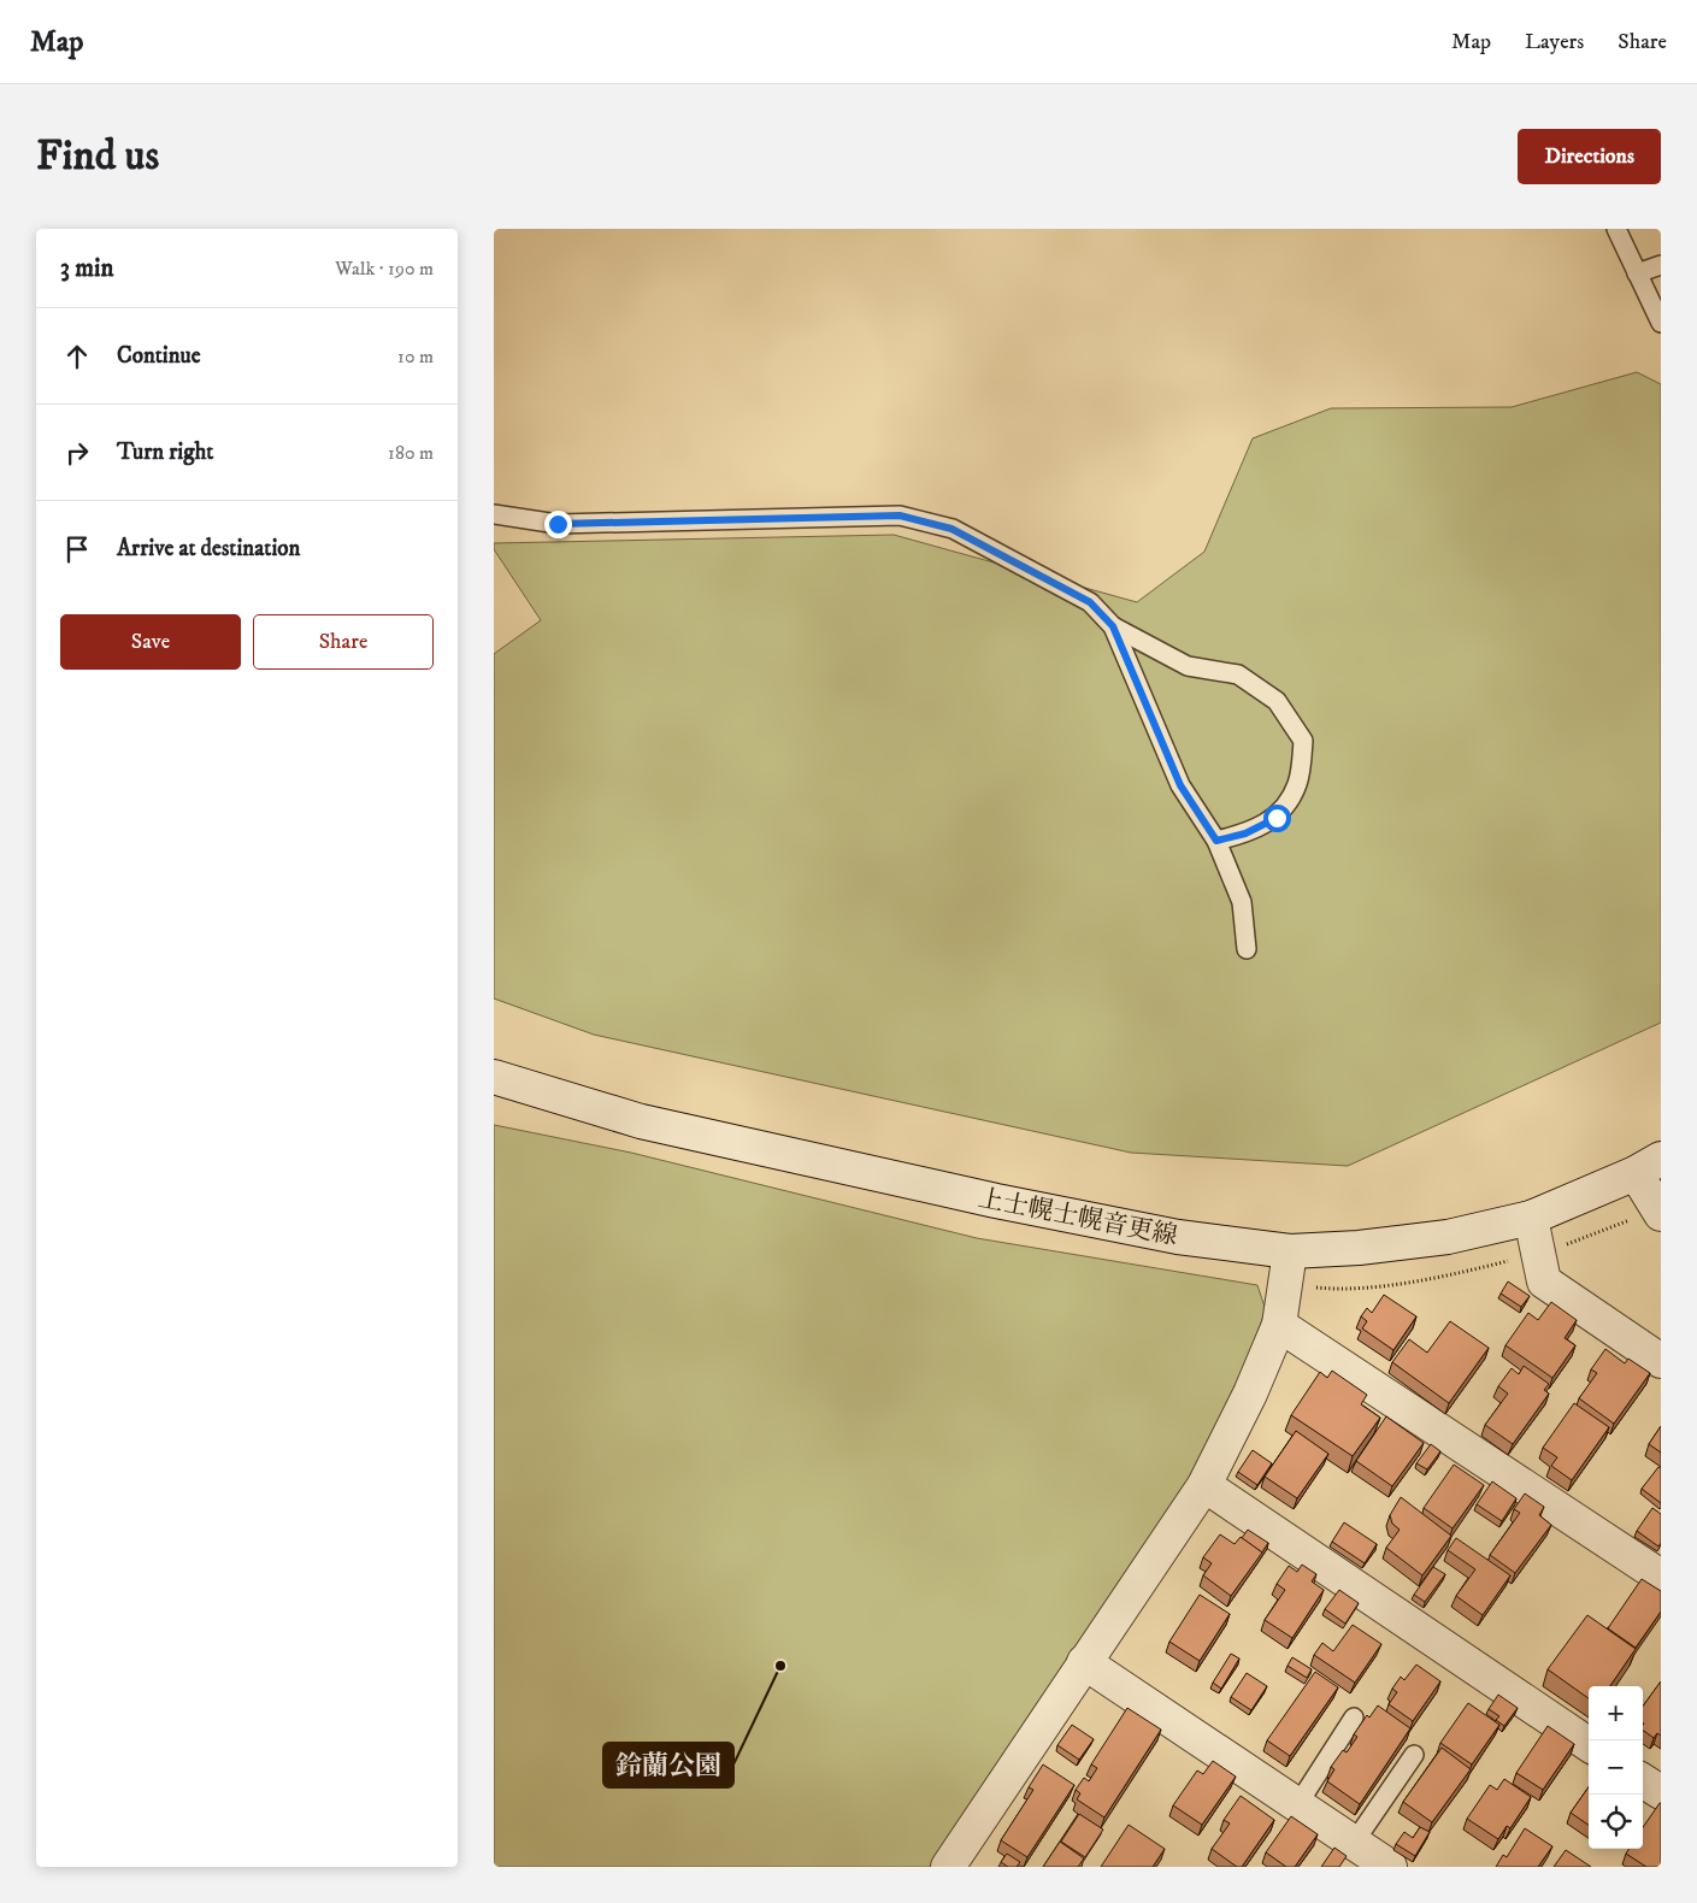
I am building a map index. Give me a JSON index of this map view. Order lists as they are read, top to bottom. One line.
{"streets":{"street":["上士幌士幌音更線"]},"places":["鈴蘭公園"],"page":{"header":"Map","nav":["Map","Layers","Share"],"buttons":["Directions",["Save","Share"]],"title":"Find us","heading":["3 min","Walk · 190 m"],"list":[["Continue","10 m"],["Turn right","180 m"],"Arrive at destination"],"map_buttons":["+","−"]}}
